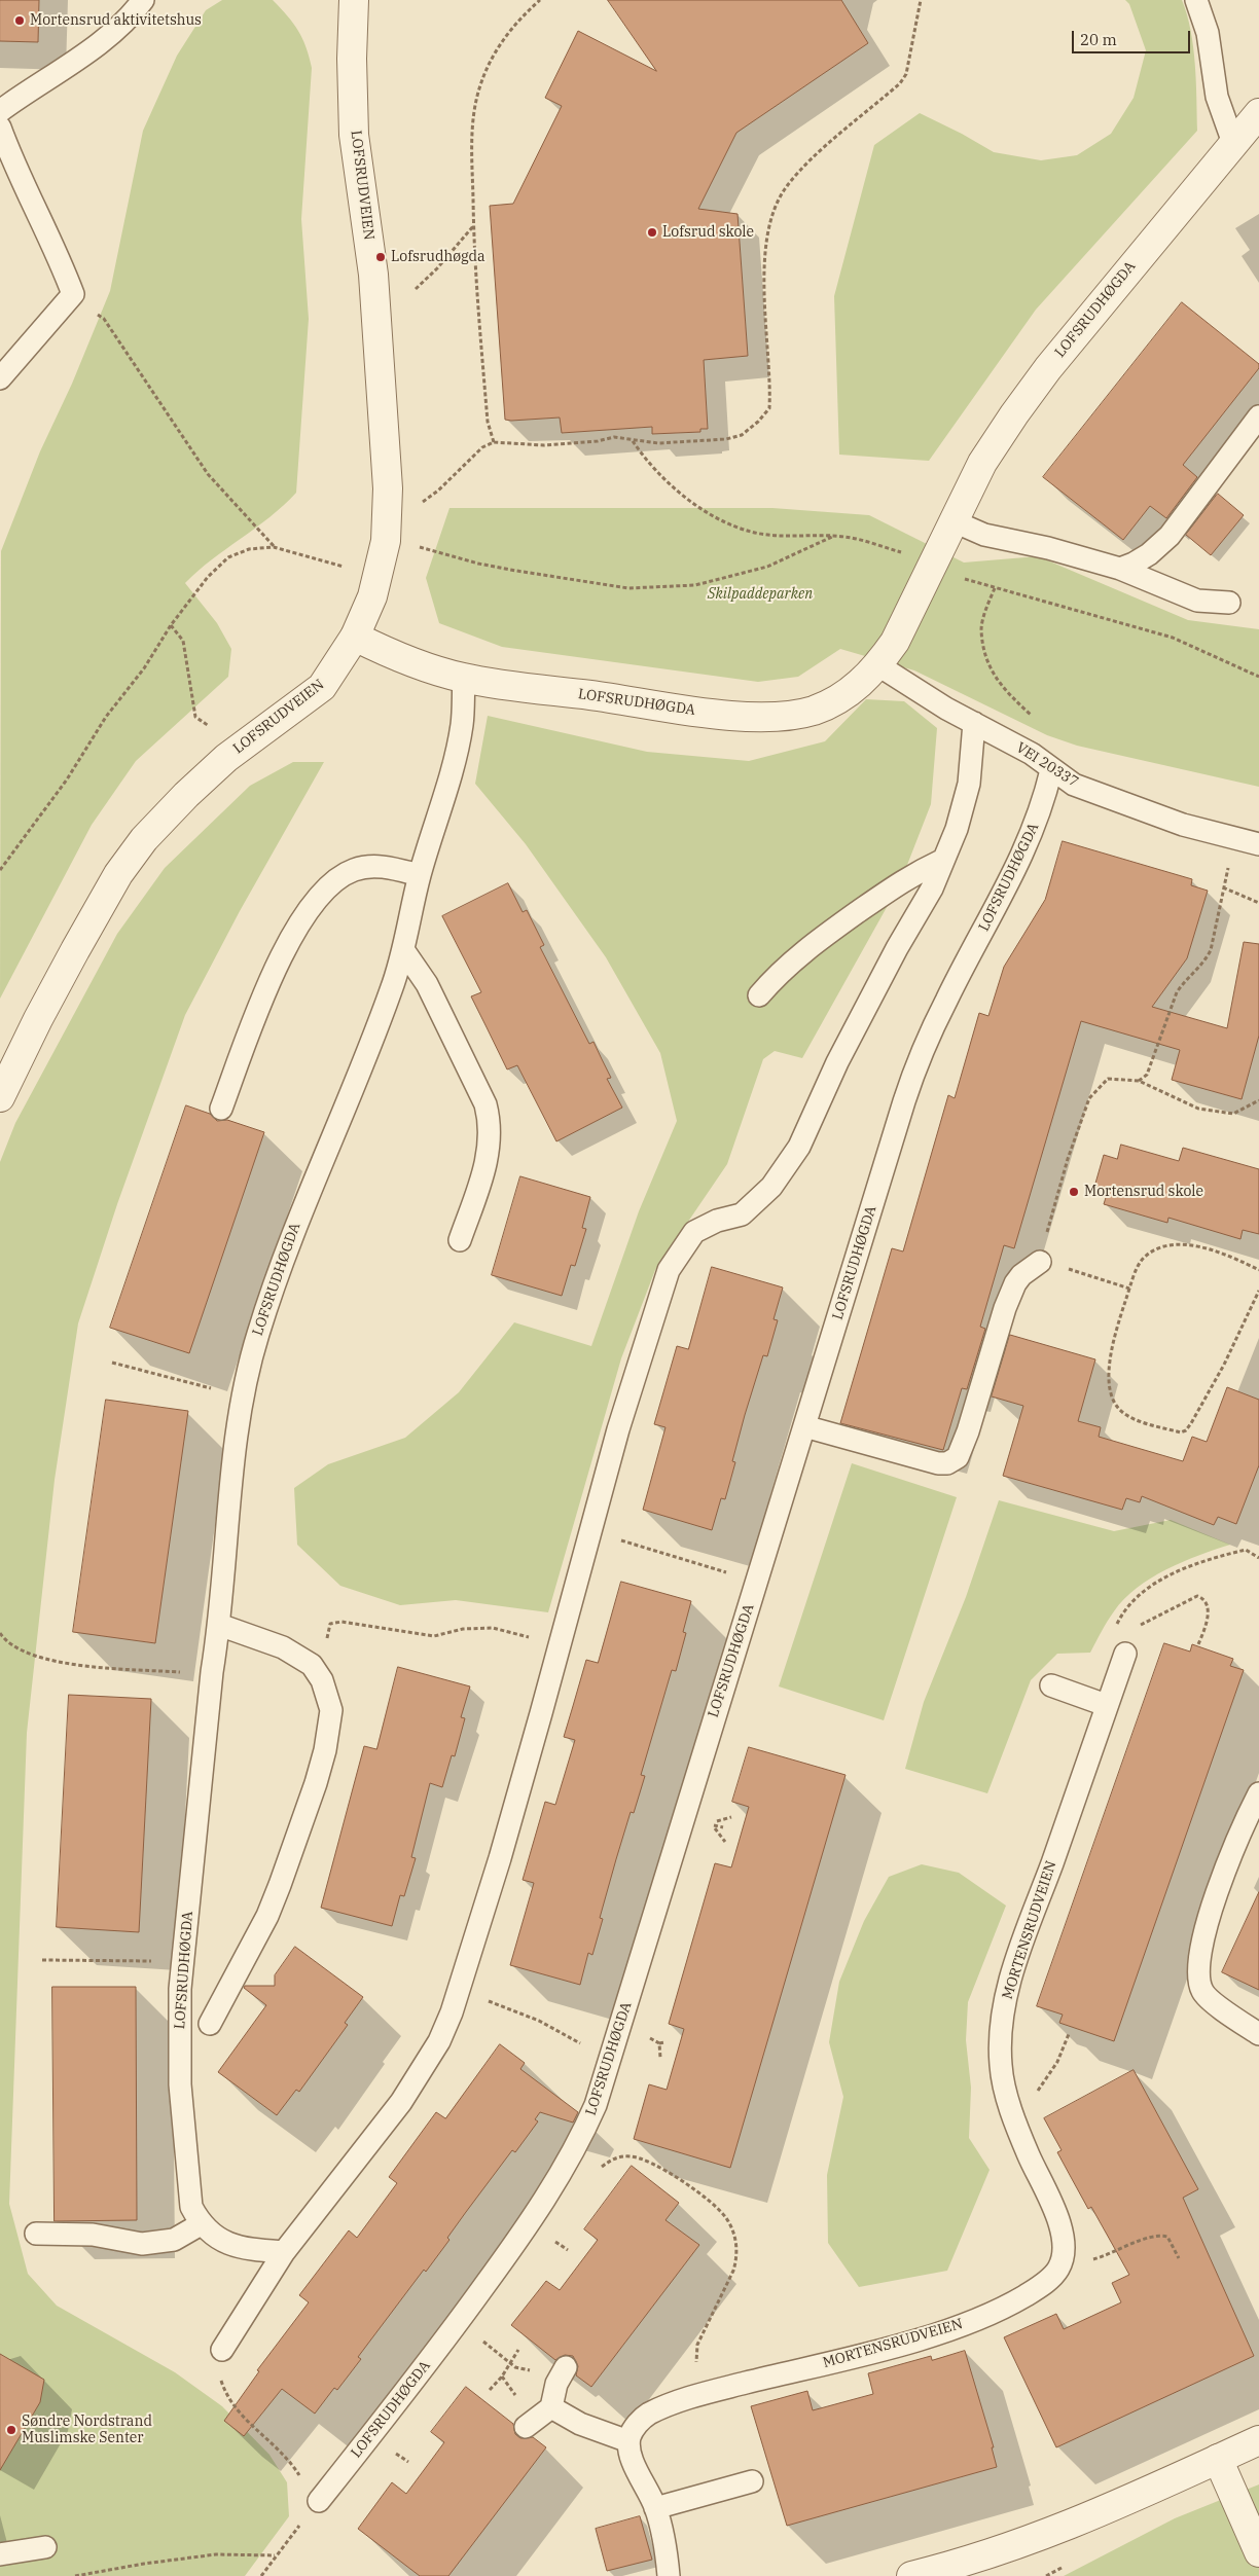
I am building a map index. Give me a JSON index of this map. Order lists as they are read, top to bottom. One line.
{"streets":{"street":["LOFSRUDVEIEN","LOFSRUDHØGDA"],"lane":["VEI 20337","MORTENSRUDVEIEN"]},"crossings":[["LOFSRUDVEIEN","LOFSRUDHØGDA"],["LOFSRUDHØGDA","VEI 20337"]],"parks":["Skilpaddeparken"],"places":["Mortensrud aktivitetshus","Lofsrud skole","Lofsrudhøgda","Mortensrud skole","Søndre Nordstrand Muslimske Senter"],"scale_bar":"20 m"}
